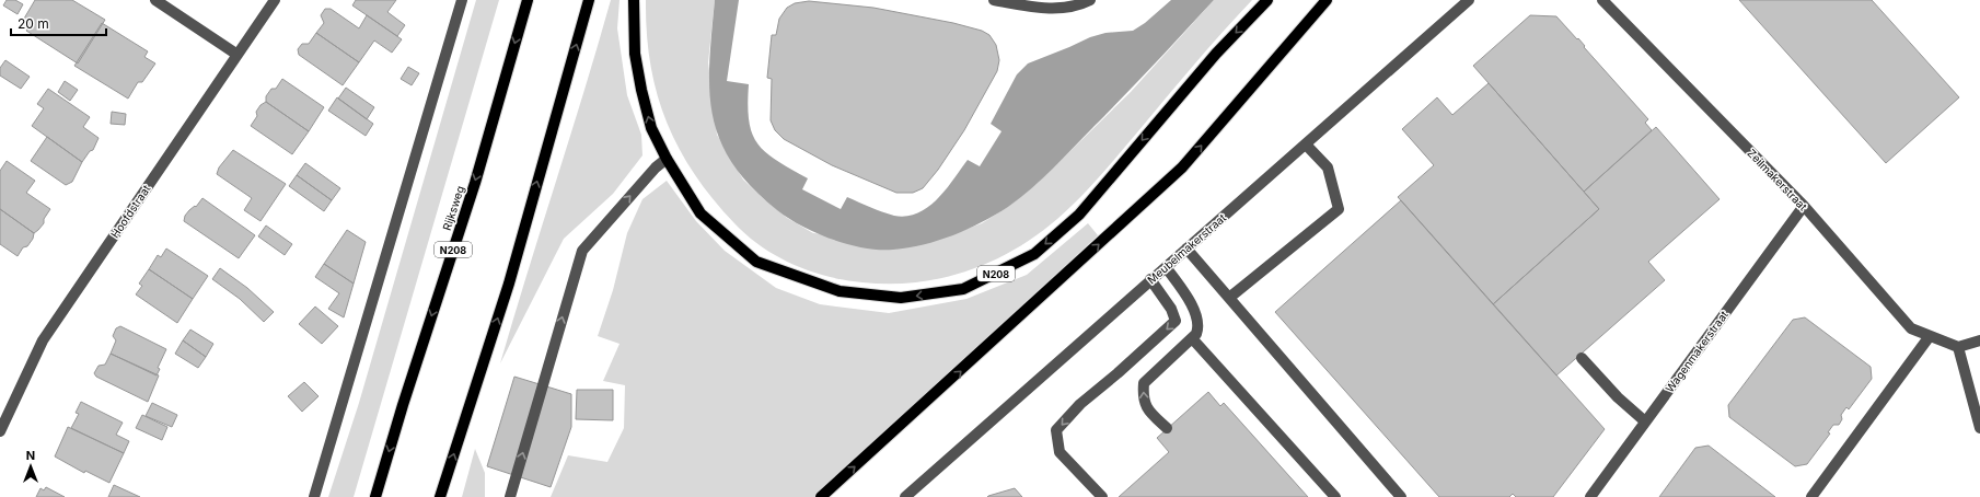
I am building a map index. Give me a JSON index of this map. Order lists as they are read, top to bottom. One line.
{"streets":{"main road":["Rijksweg","N208"],"street":["Zeilmakerstraat","Hoofdstraat","Meubelmakerstraat","Wagenmakerstraat"]},"crossings":[["Zeilmakerstraat","Wagenmakerstraat"]],"scale_bar":"20 m","north":"top"}
